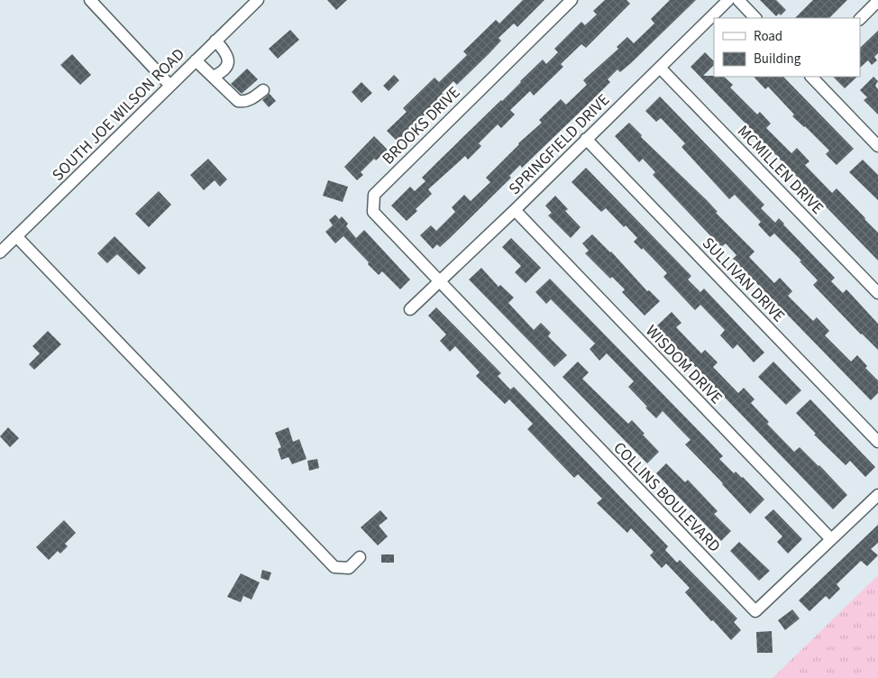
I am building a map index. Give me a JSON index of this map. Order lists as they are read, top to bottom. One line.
{"streets":{"street":["SOUTH JOE WILSON ROAD","BROOKS DRIVE","SPRINGFIELD DRIVE","MCMILLEN DRIVE","SULLIVAN DRIVE","WISDOM DRIVE","COLLINS BOULEVARD"]},"crossings":[["BROOKS DRIVE","SPRINGFIELD DRIVE"],["BROOKS DRIVE","COLLINS BOULEVARD"],["SPRINGFIELD DRIVE","MCMILLEN DRIVE"],["SPRINGFIELD DRIVE","SULLIVAN DRIVE"],["SPRINGFIELD DRIVE","WISDOM DRIVE"],["SPRINGFIELD DRIVE","COLLINS BOULEVARD"],["WISDOM DRIVE","COLLINS BOULEVARD"]],"legend":["Road","Building"]}
